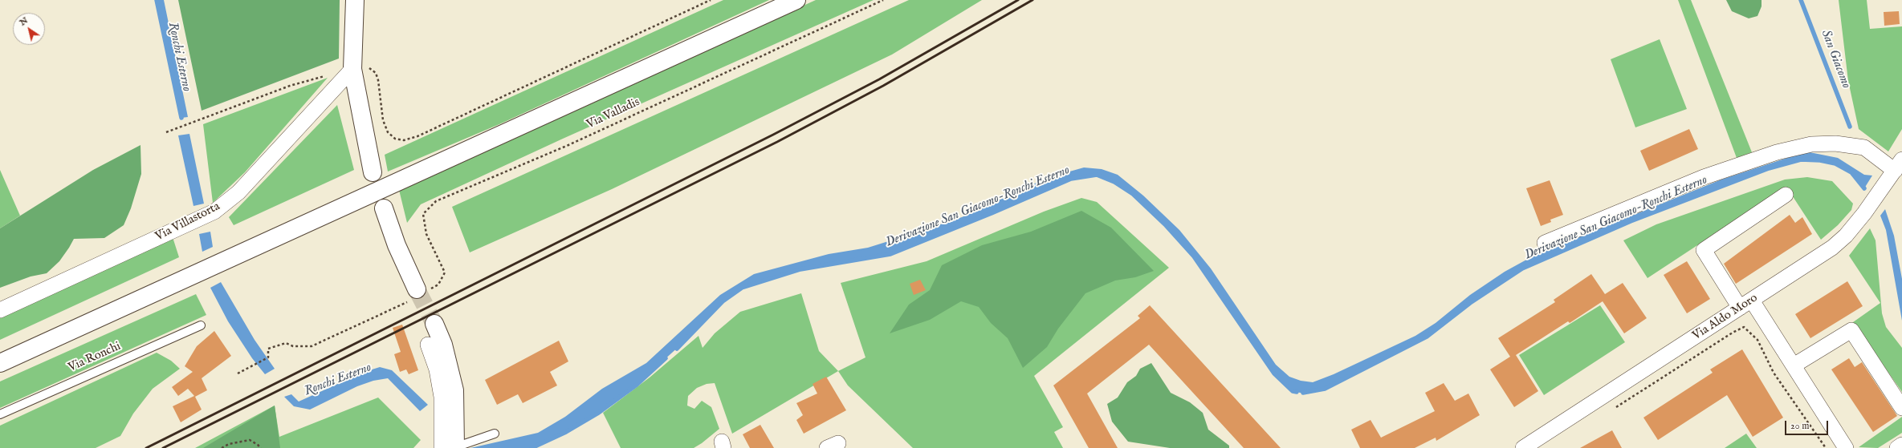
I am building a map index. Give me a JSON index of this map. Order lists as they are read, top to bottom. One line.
{"streets":{"street":["Via Villastorta","Via Aldo Moro"],"lane":["Via Ronchi"],"path":["Via Valladis"]},"water":["Ronchi Esterno","San Giacomo","Derivazione San Giacomo-Ronchi Esterno"],"scale_bar":"20 m","north":"top left"}
